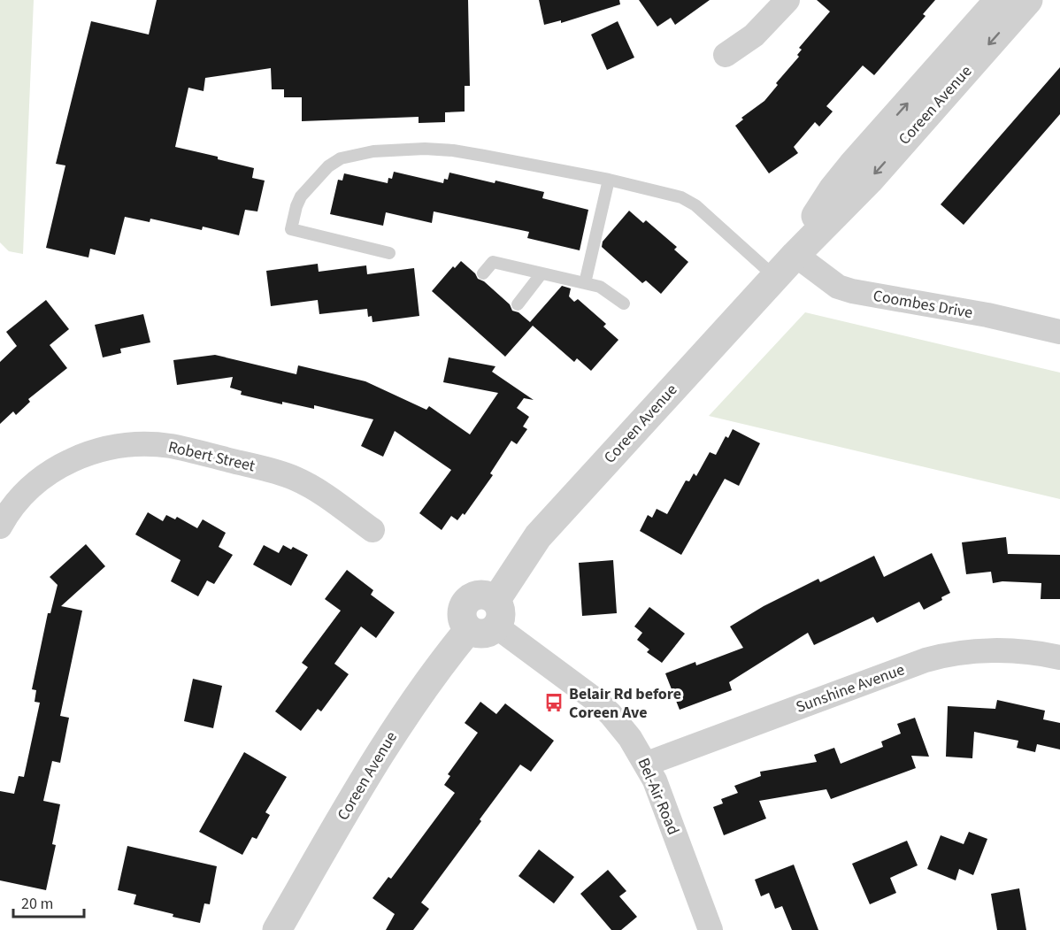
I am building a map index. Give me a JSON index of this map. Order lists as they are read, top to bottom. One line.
{"streets":{"street":["Coreen Avenue","Coombes Drive","Robert Street","Sunshine Avenue","Bel-Air Road"]},"crossings":[["Coreen Avenue","Coombes Drive"],["Coreen Avenue","Bel-Air Road"],["Sunshine Avenue","Bel-Air Road"]],"places":{"bus stop":["Belair Rd before Coreen Ave"]},"scale_bar":"20 m"}
